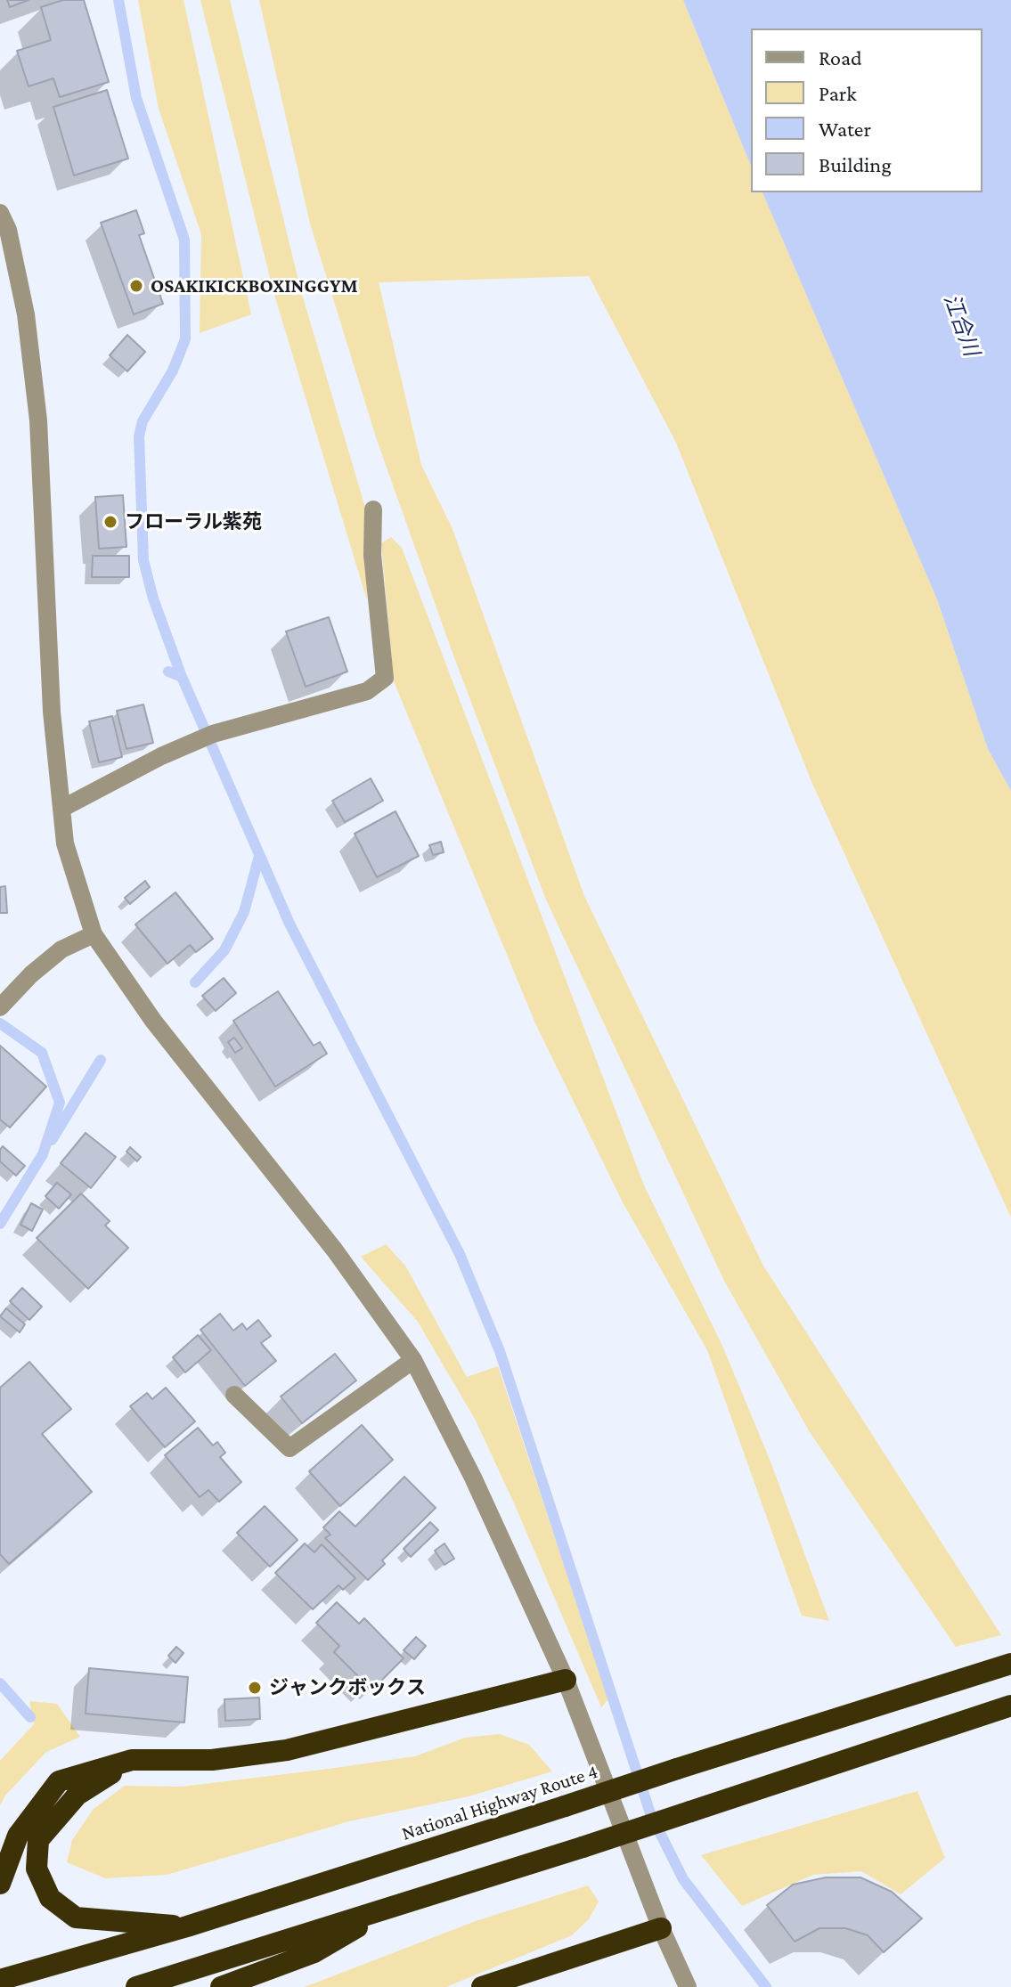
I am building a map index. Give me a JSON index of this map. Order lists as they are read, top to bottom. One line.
{"streets":{"highway":["National Highway Route 4"]},"water":["江合川"],"places":["OSAKIKICKBOXINGGYM","フローラル紫苑","ジャンクボックス"],"legend":["Road","Park","Water","Building"]}
